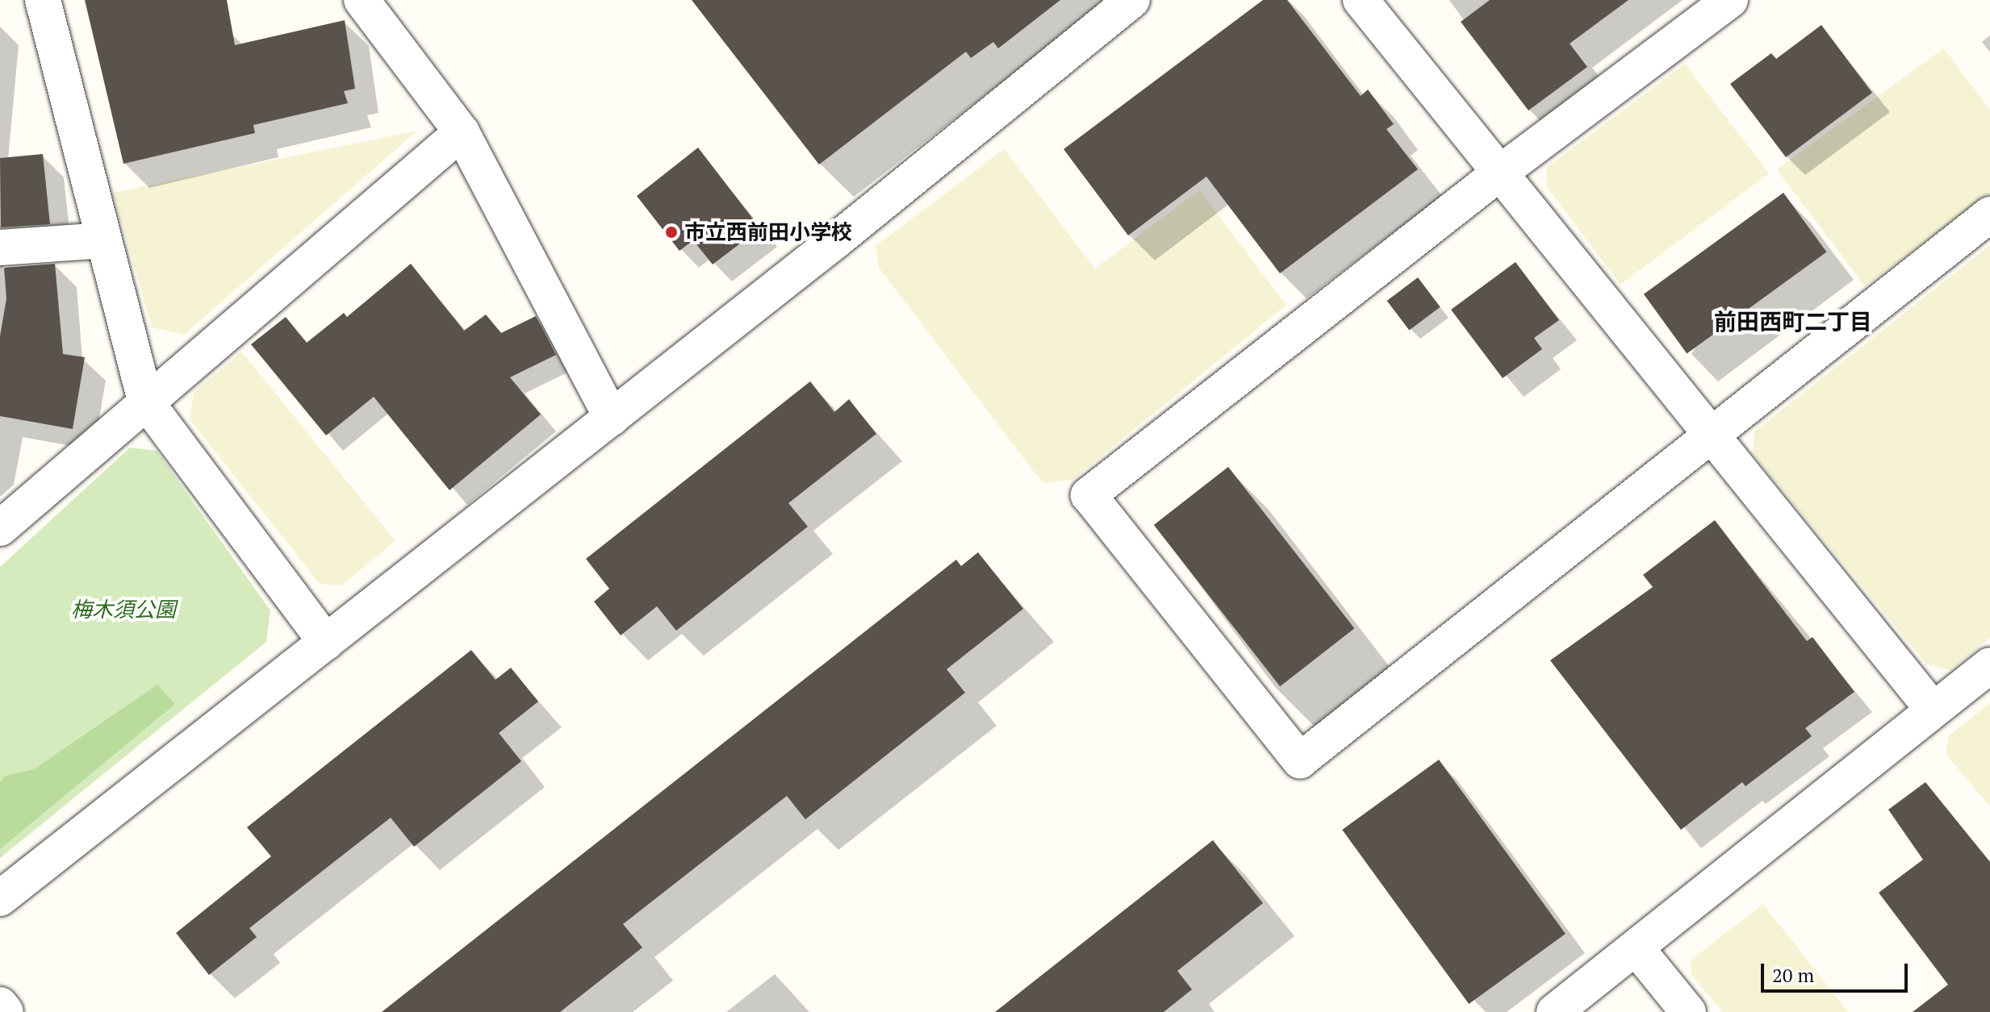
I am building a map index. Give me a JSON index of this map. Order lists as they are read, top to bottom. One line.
{"districts":["前田西町二丁目"],"parks":["梅木須公園"],"places":["市立西前田小学校"],"scale_bar":"20 m"}
